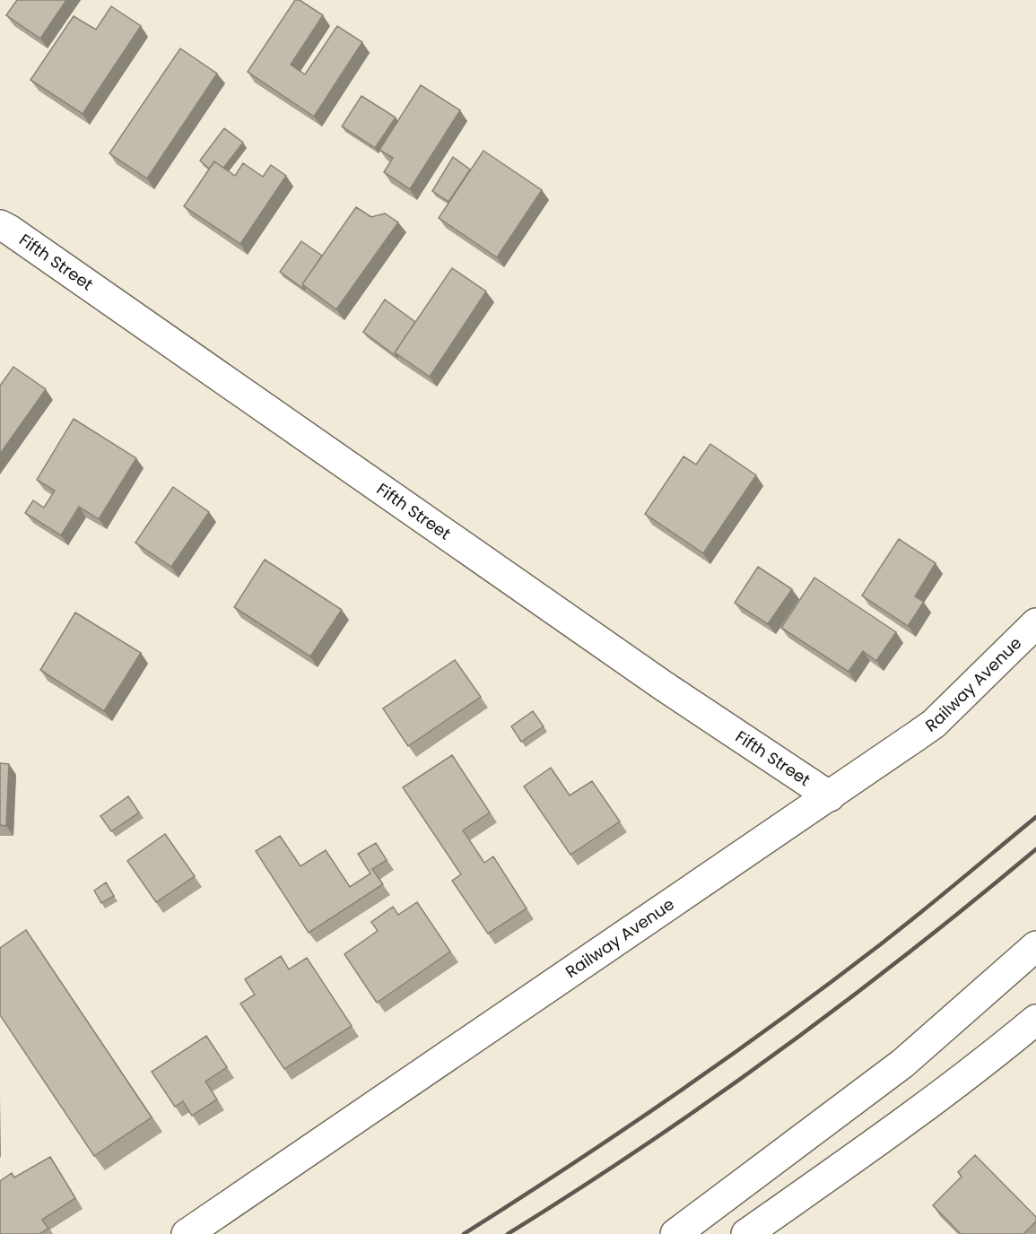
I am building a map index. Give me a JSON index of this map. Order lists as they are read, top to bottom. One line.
{"streets":{"street":["Fifth Street","Railway Avenue"]},"crossings":[["Fifth Street","Railway Avenue"]]}
